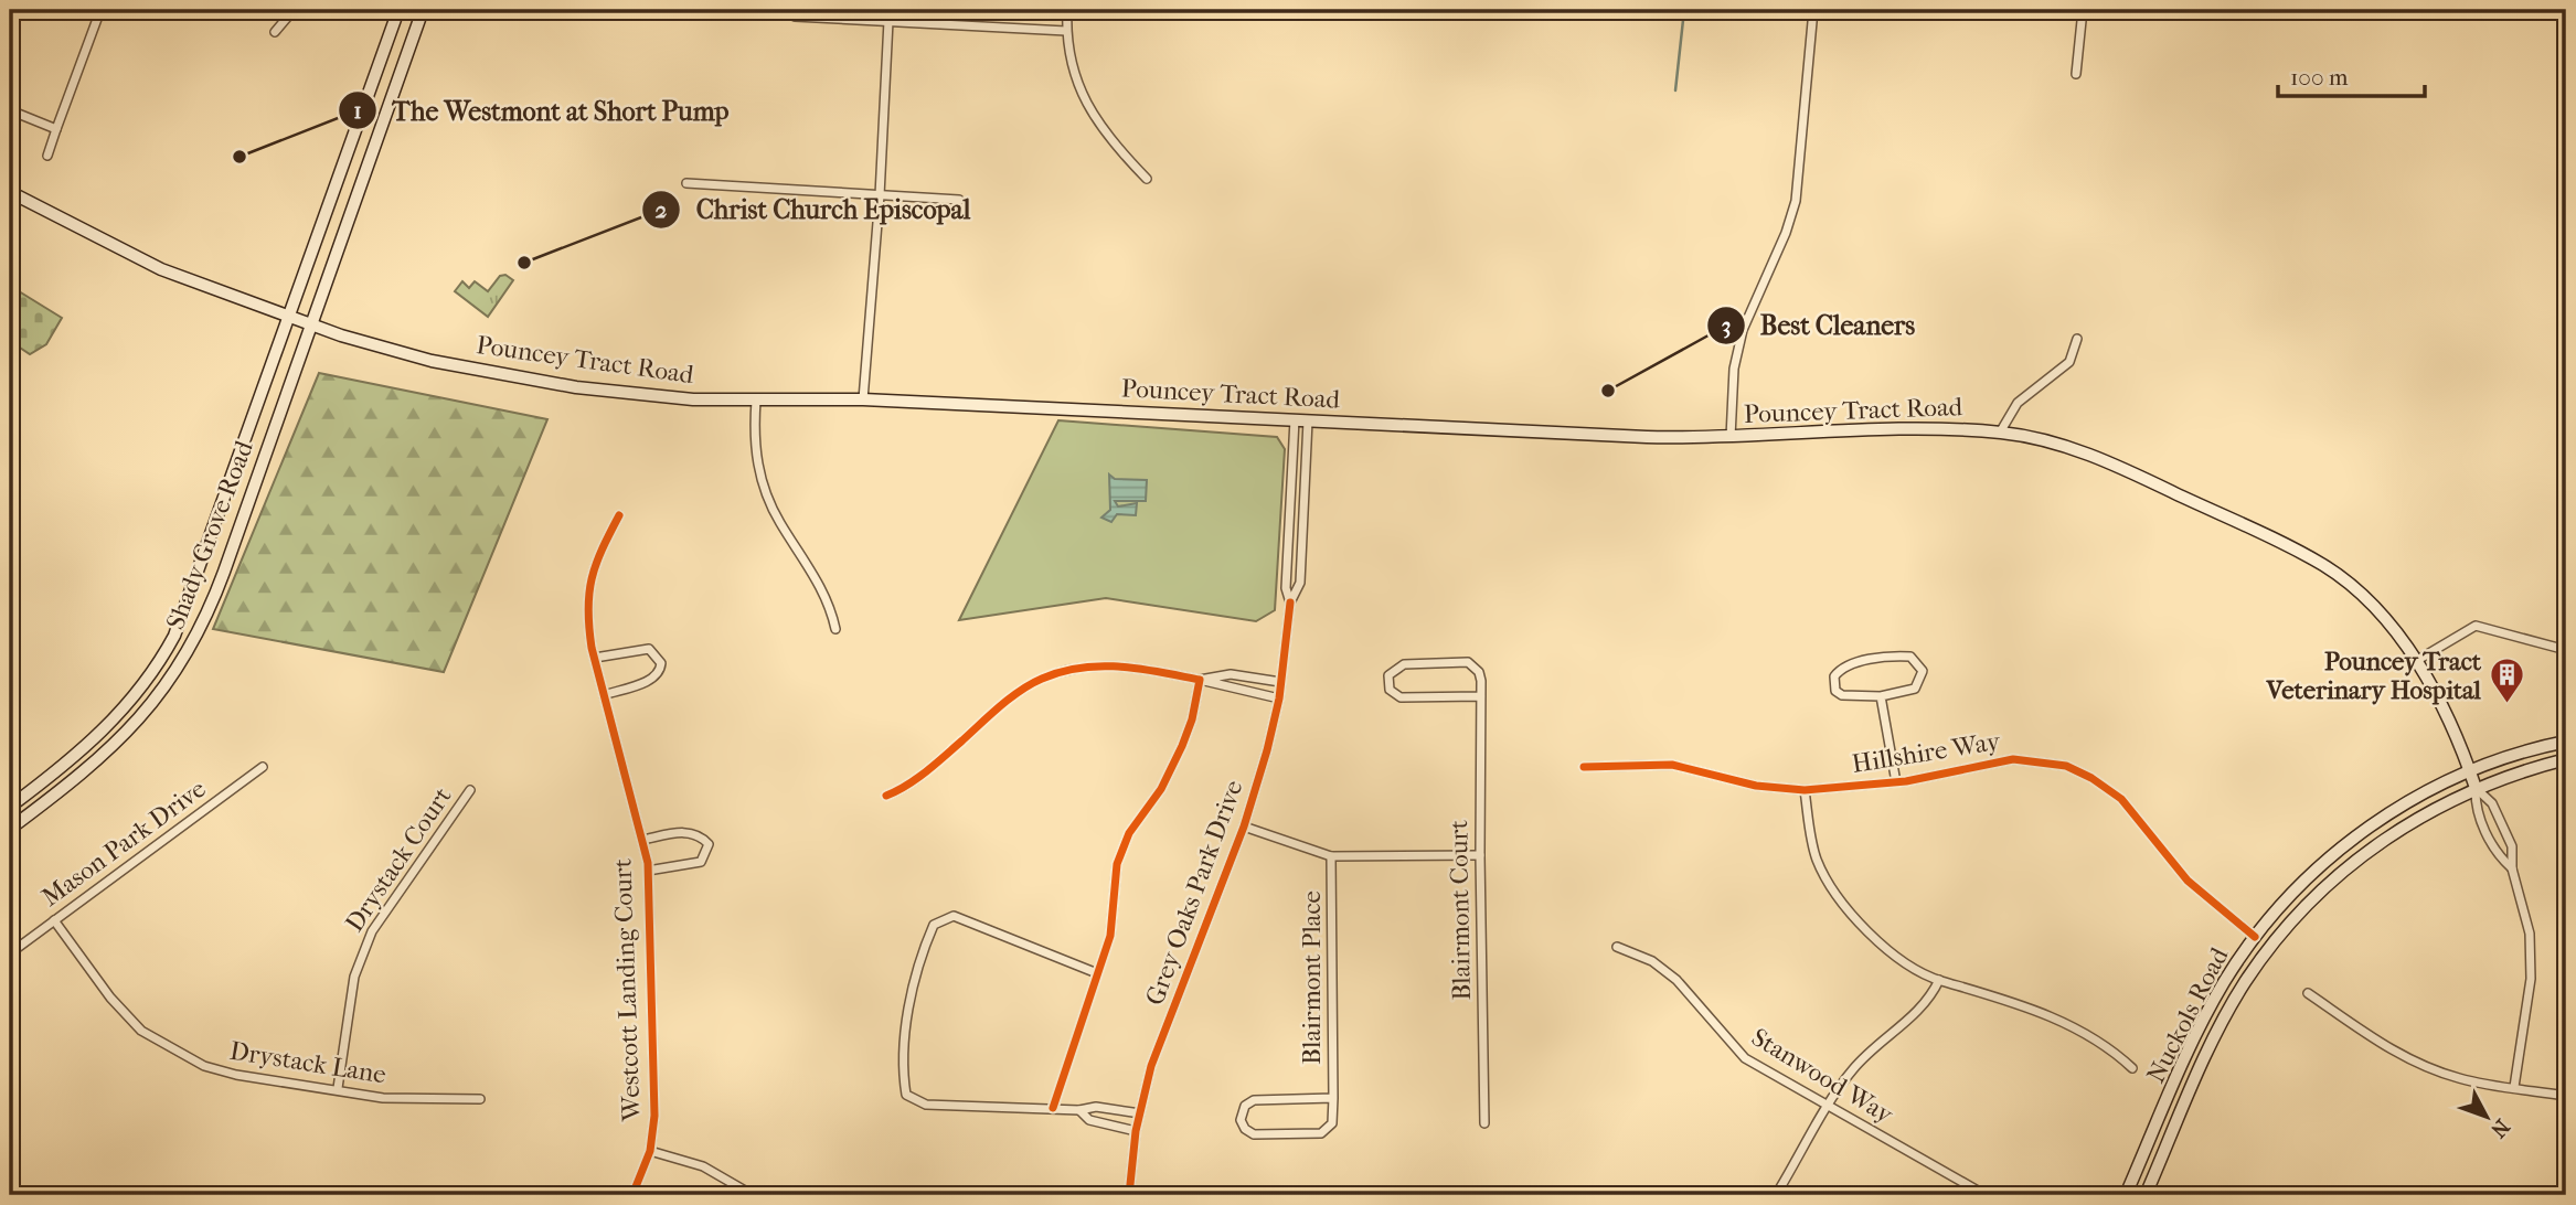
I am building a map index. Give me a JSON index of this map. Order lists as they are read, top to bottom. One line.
{"streets":{"main road":["Pouncey Tract Road","Shady Grove Road","Nuckols Road"],"street":["Hillshire Way","Mason Park Drive","Drystack Court","Grey Oaks Park Drive","Blairmont Court","Blairmont Place","Westcott Landing Court","Drystack Lane","Stanwood Way"]},"crossings":[["Pouncey Tract Road","Shady Grove Road"],["Pouncey Tract Road","Grey Oaks Park Drive"],["Pouncey Tract Road","Nuckols Road"],["Hillshire Way","Nuckols Road"],["Mason Park Drive","Drystack Lane"],["Drystack Court","Drystack Lane"]],"places":{"other":["The Westmont at Short Pump","Christ Church Episcopal","Best Cleaners"],"building":["Pouncey Tract Veterinary Hospital"]},"scale_bar":"100 m","north":"bottom right"}
